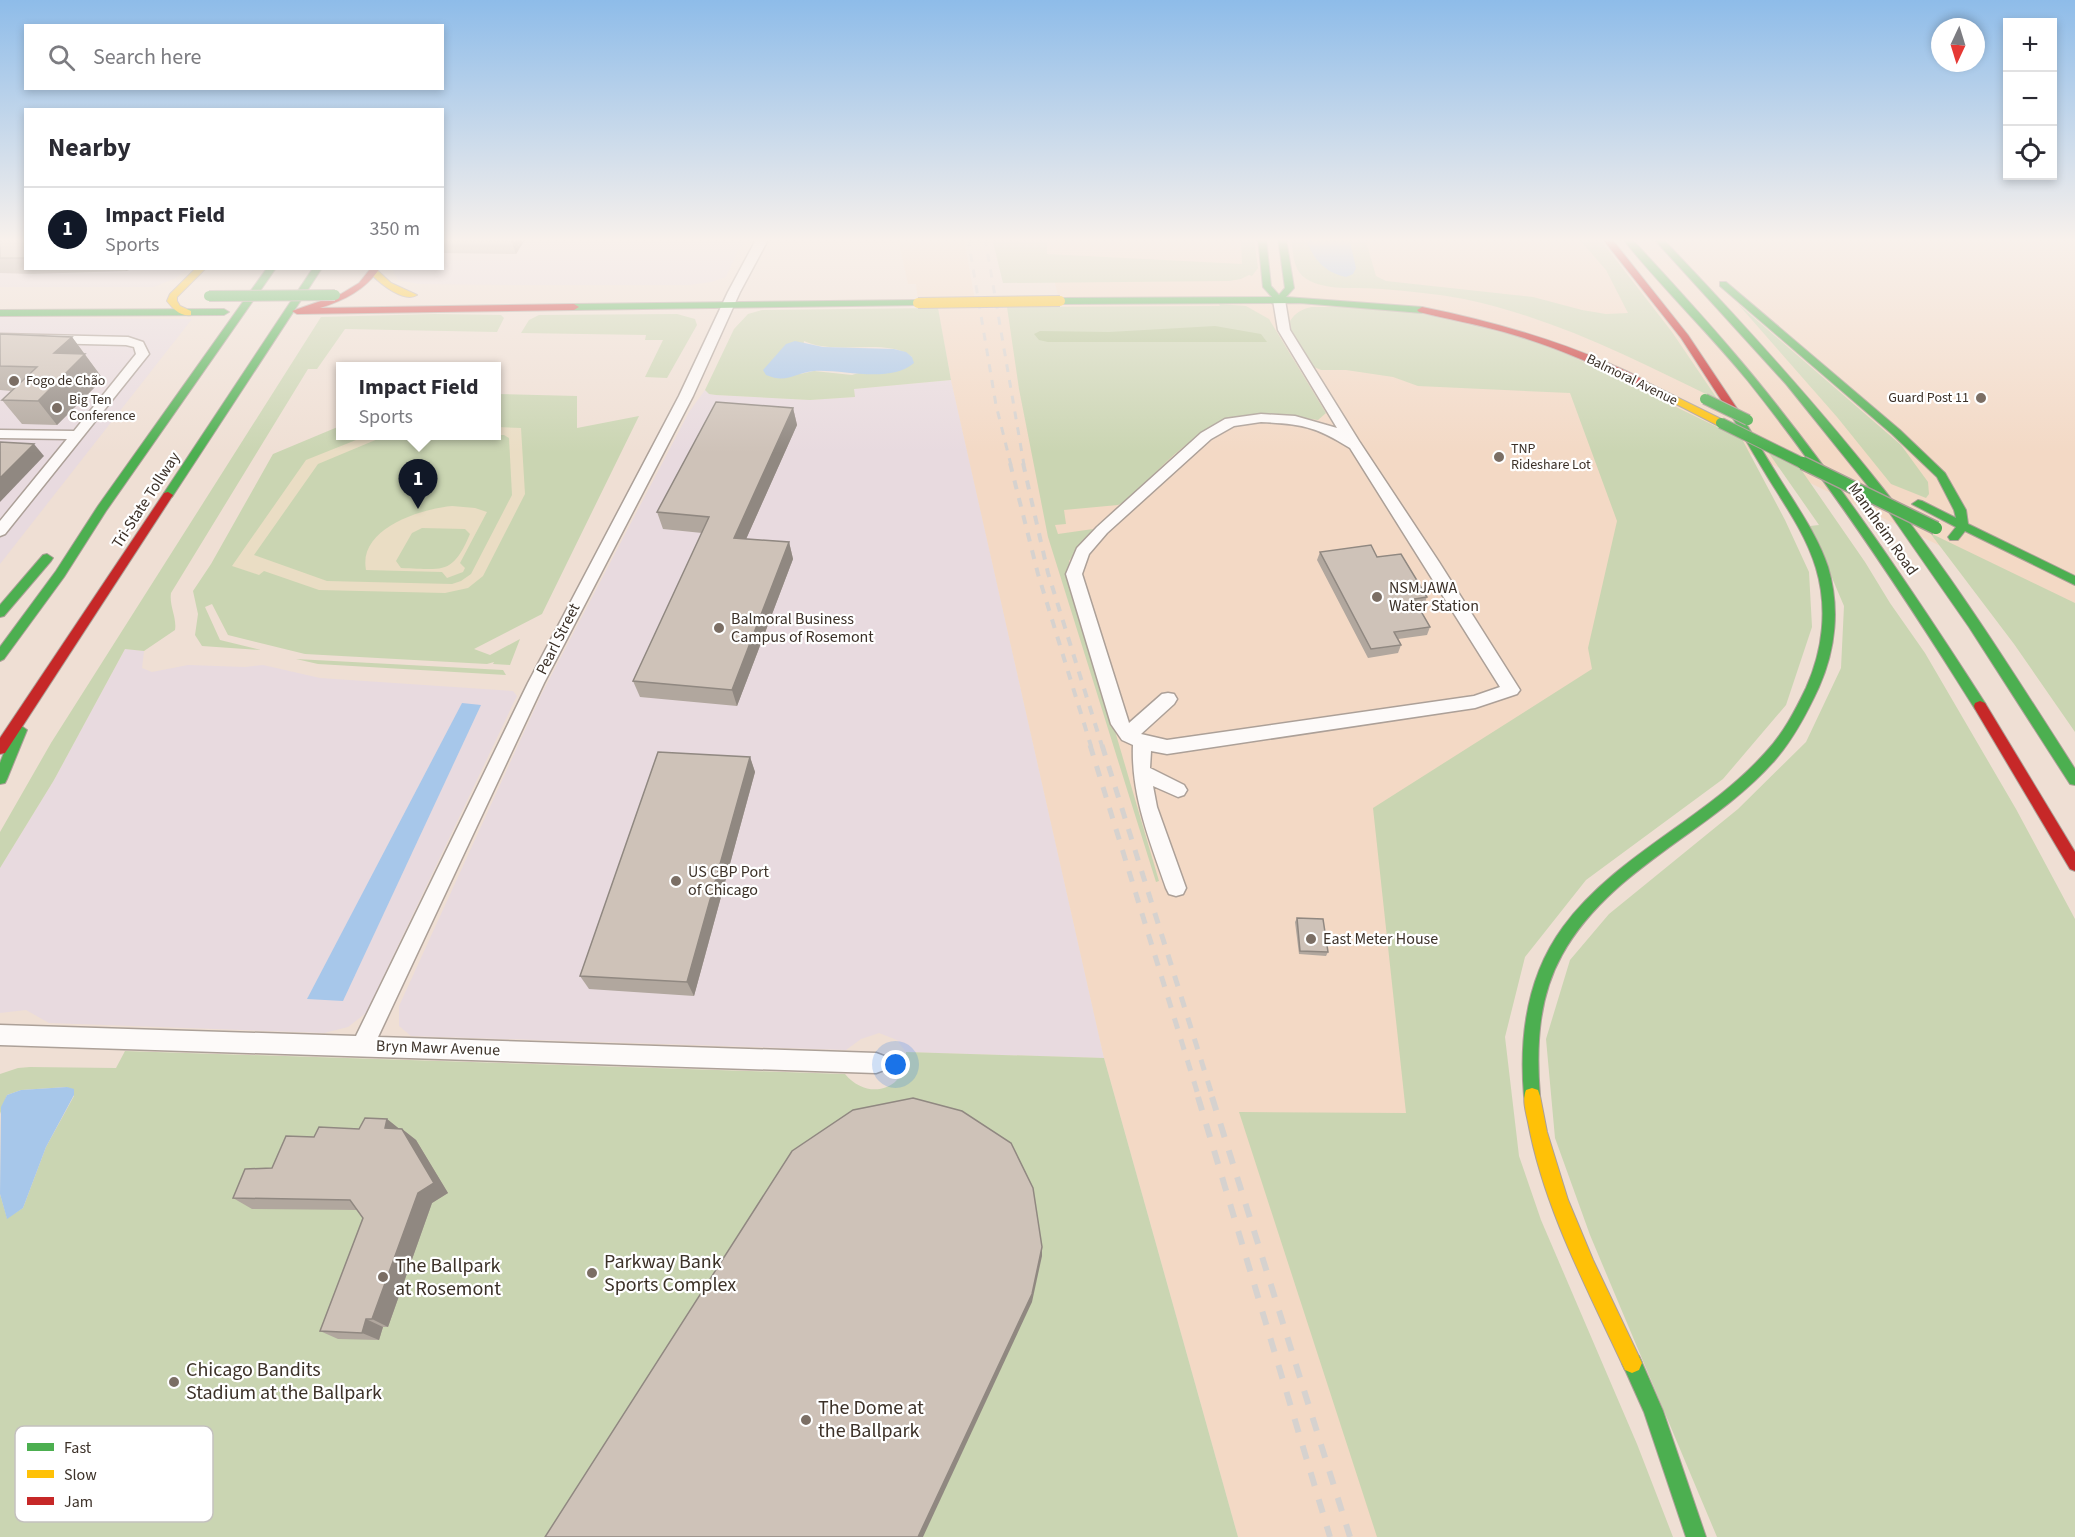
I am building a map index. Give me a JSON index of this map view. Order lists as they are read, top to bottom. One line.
{"streets":{"main road":["Balmoral Avenue","Tri-State Tollway","Mannheim Road"],"street":["Pearl Street","Bryn Mawr Avenue"]},"crossings":[["Pearl Street","Bryn Mawr Avenue"]],"places":["Fogo de Chão","Guard Post 11","Big Ten Conference","TNP Rideshare Lot","NSMJAWA Water Station","Balmoral Business Campus of Rosemont","US CBP Port of Chicago","East Meter House","Parkway Bank Sports Complex","The Ballpark at Rosemont","Chicago Bandits Stadium at the Ballpark","The Dome at the Ballpark"],"legend":["Fast","Slow","Jam"],"north":"bottom","page":{"map_buttons":["+","−"],"search":"Search here","heading":"Nearby","list":[{"mark":"1","name":"Impact Field","note":"Sports","value":"350 m"}],"popup":["Impact Field","Sports"],"pins":"1"}}
